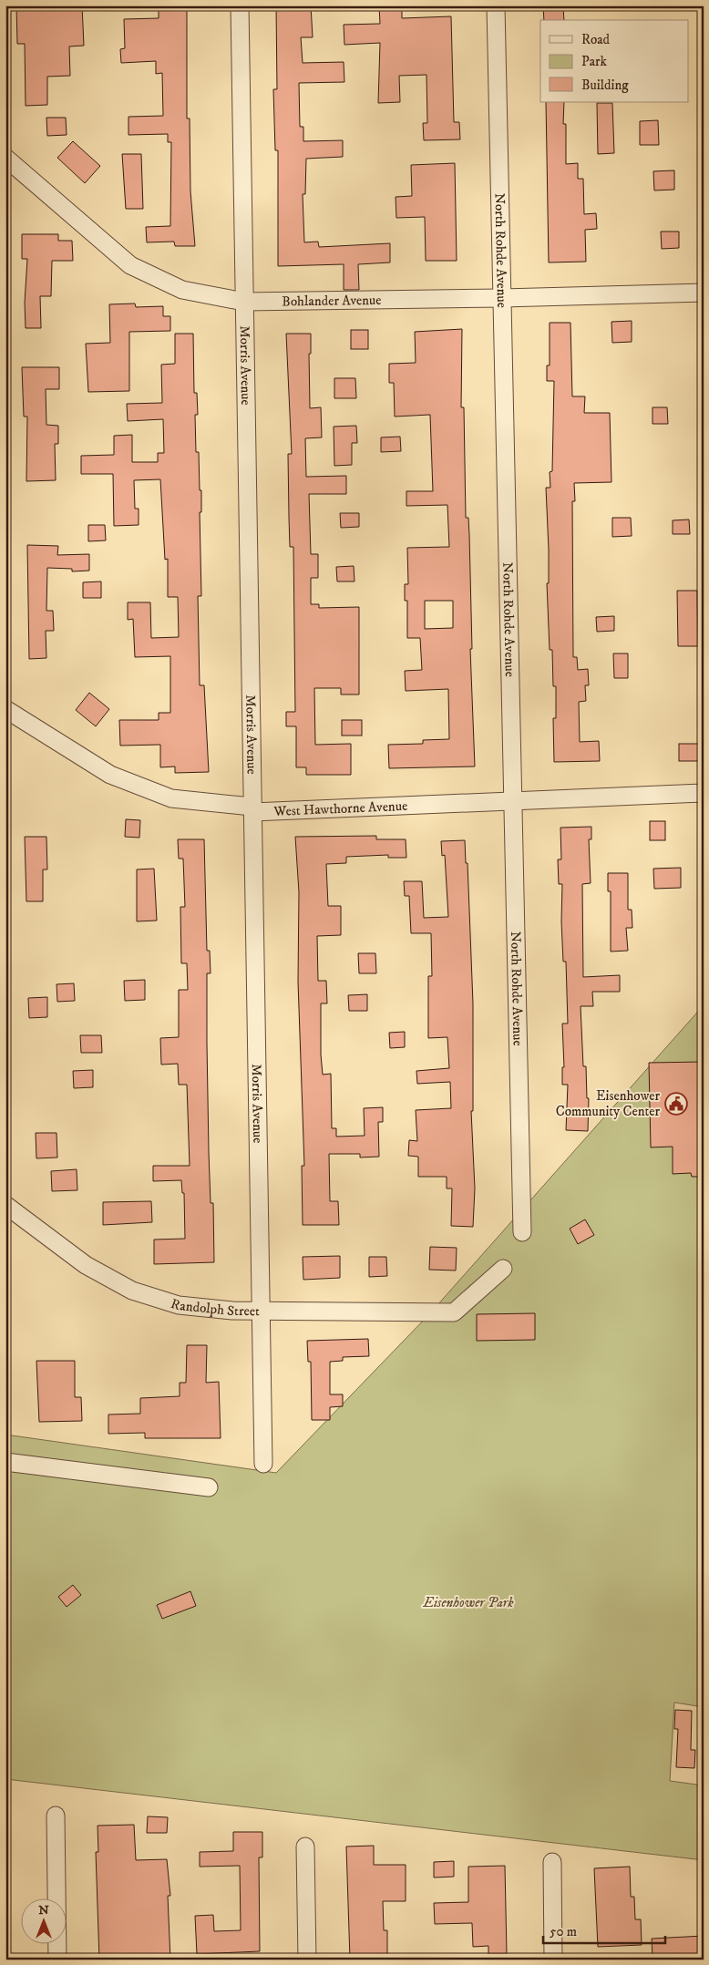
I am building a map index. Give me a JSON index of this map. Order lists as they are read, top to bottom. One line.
{"streets":{"street":["North Rohde Avenue","Bohlander Avenue","Morris Avenue","West Hawthorne Avenue","Randolph Street"]},"crossings":[["North Rohde Avenue","Bohlander Avenue"],["North Rohde Avenue","West Hawthorne Avenue"],["Bohlander Avenue","Morris Avenue"],["Morris Avenue","West Hawthorne Avenue"],["Morris Avenue","Randolph Street"]],"parks":["Eisenhower Park"],"places":{"public building":["Eisenhower Community Center"]},"legend":["Road","Park","Building"],"scale_bar":"50 m","north":"top"}
